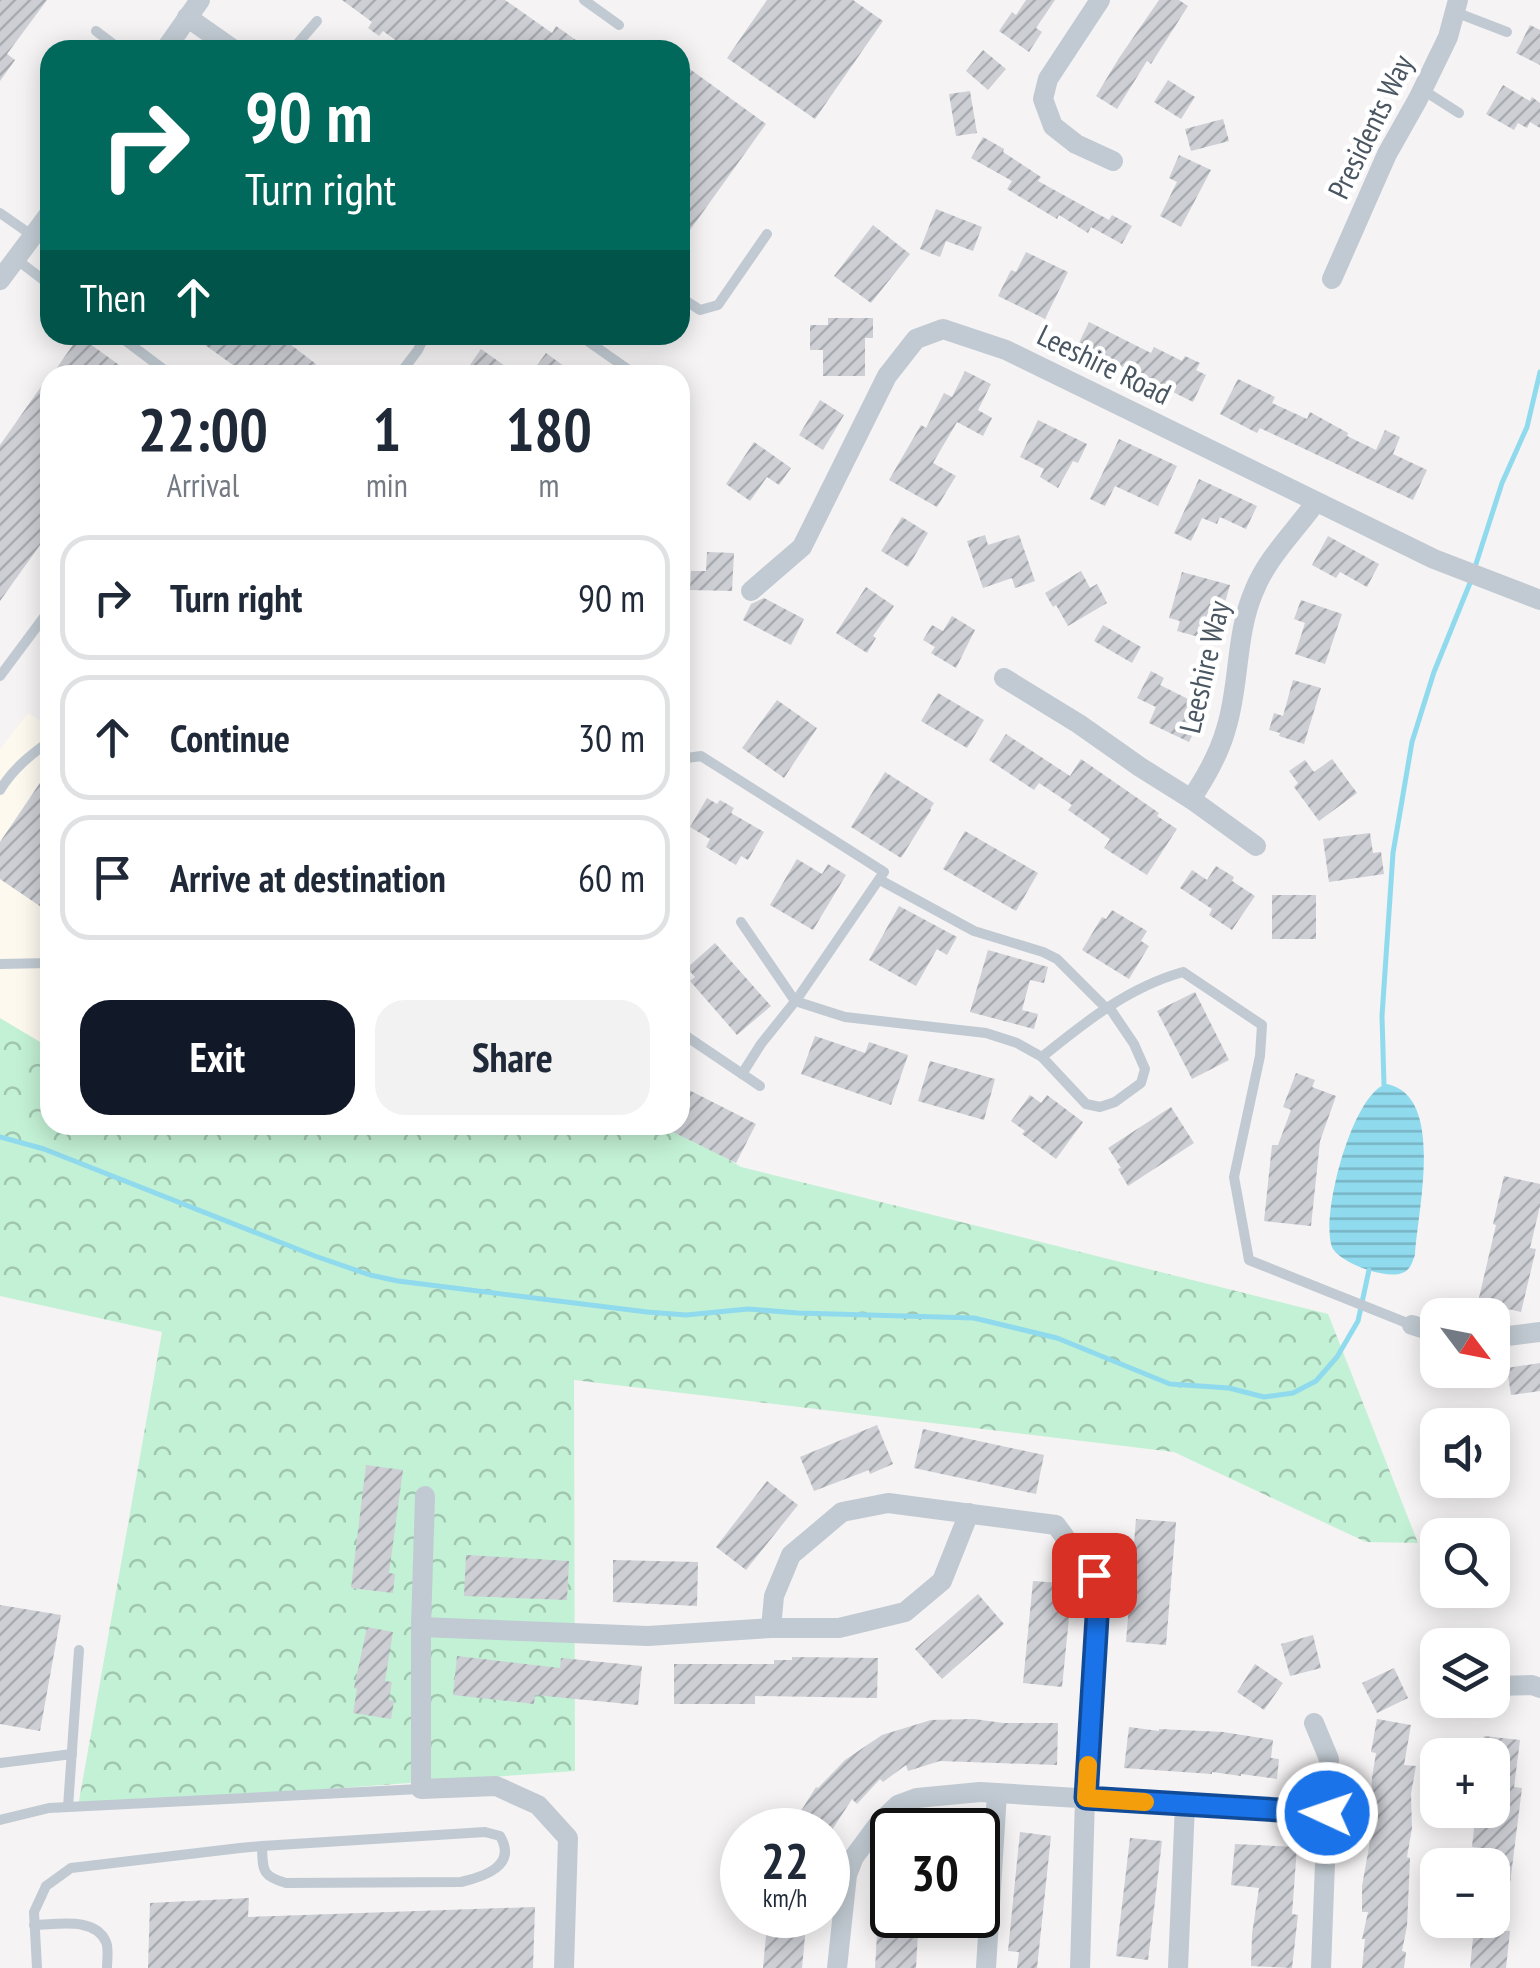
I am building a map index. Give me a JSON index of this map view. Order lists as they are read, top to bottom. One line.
{"streets":{"street":["Presidents Way","Leeshire Road","Leeshire Way"]},"crossings":[["Leeshire Road","Leeshire Way"]],"north":"bottom right","page":{"turn":["90 m","Turn right"],"then":"Then","eta":["22:00","Arrival","1","min","180","m"],"list":[{"name":"Turn right","value":"90 m"},{"name":"Continue","value":"30 m"},{"name":"Arrive at destination","value":"60 m"}],"buttons":["Exit","Share"],"map_buttons":["+","−"],"speed":"22 km/h","limit":"30"}}
